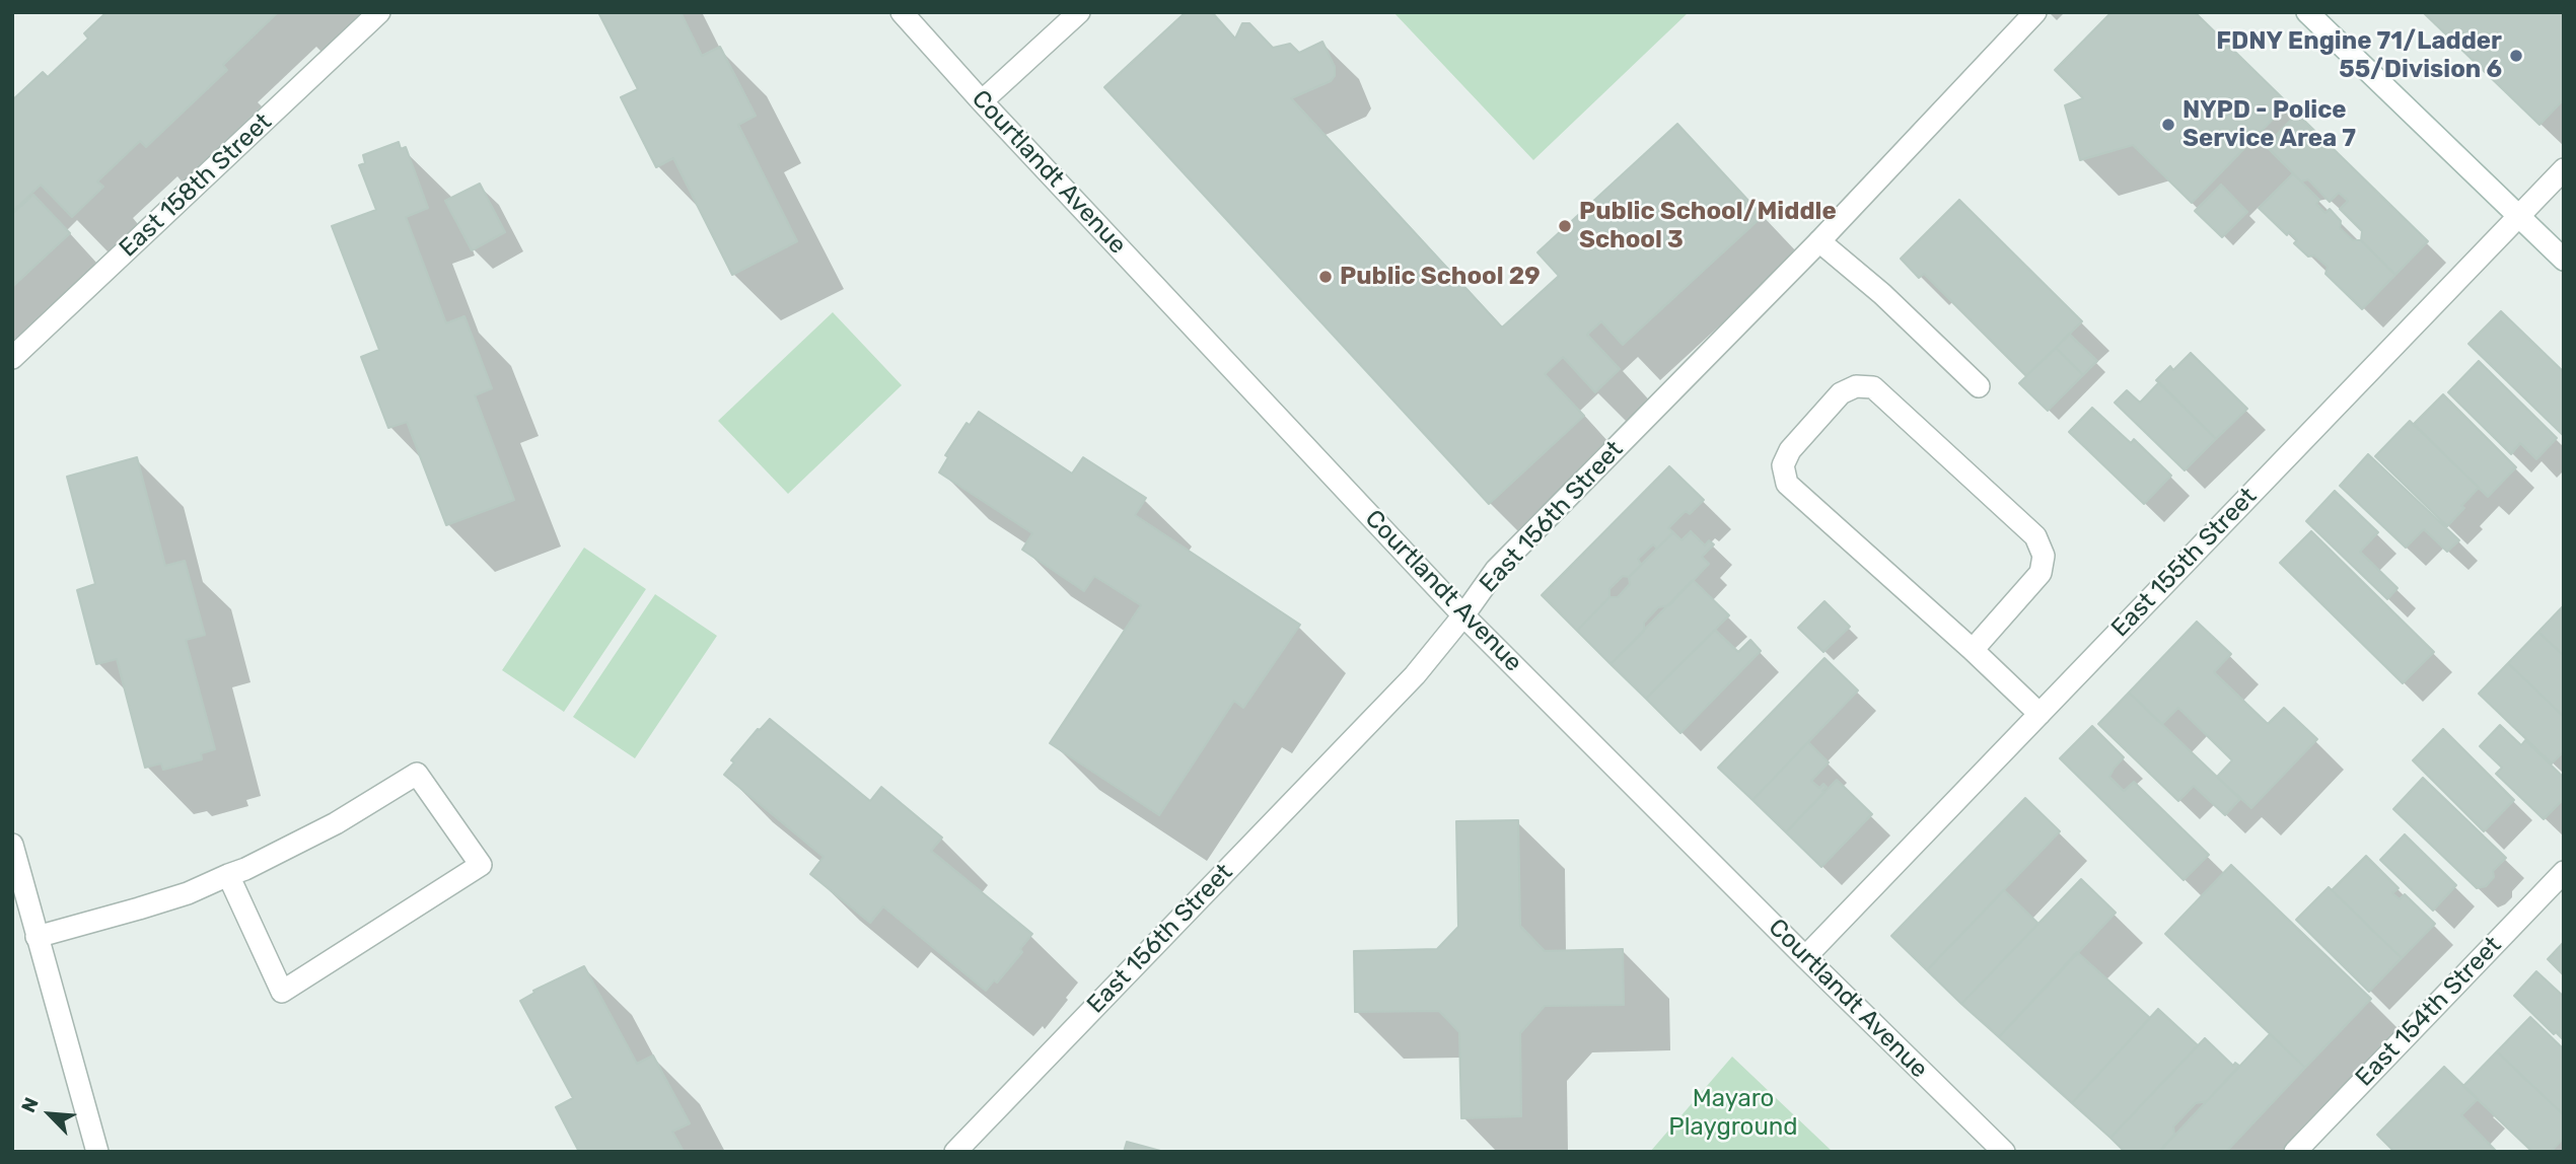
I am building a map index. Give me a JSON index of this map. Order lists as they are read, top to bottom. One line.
{"streets":{"street":["Courtlandt Avenue","East 158th Street","East 156th Street","East 155th Street","East 154th Street"]},"crossings":[["Courtlandt Avenue","East 156th Street"],["Courtlandt Avenue","East 155th Street"]],"parks":["Mayaro Playground"],"places":["FDNY Engine 71/Ladder 55/Division 6","NYPD - Police Service Area 7","Public School/Middle School 3","Public School 29"],"north":"top left"}
